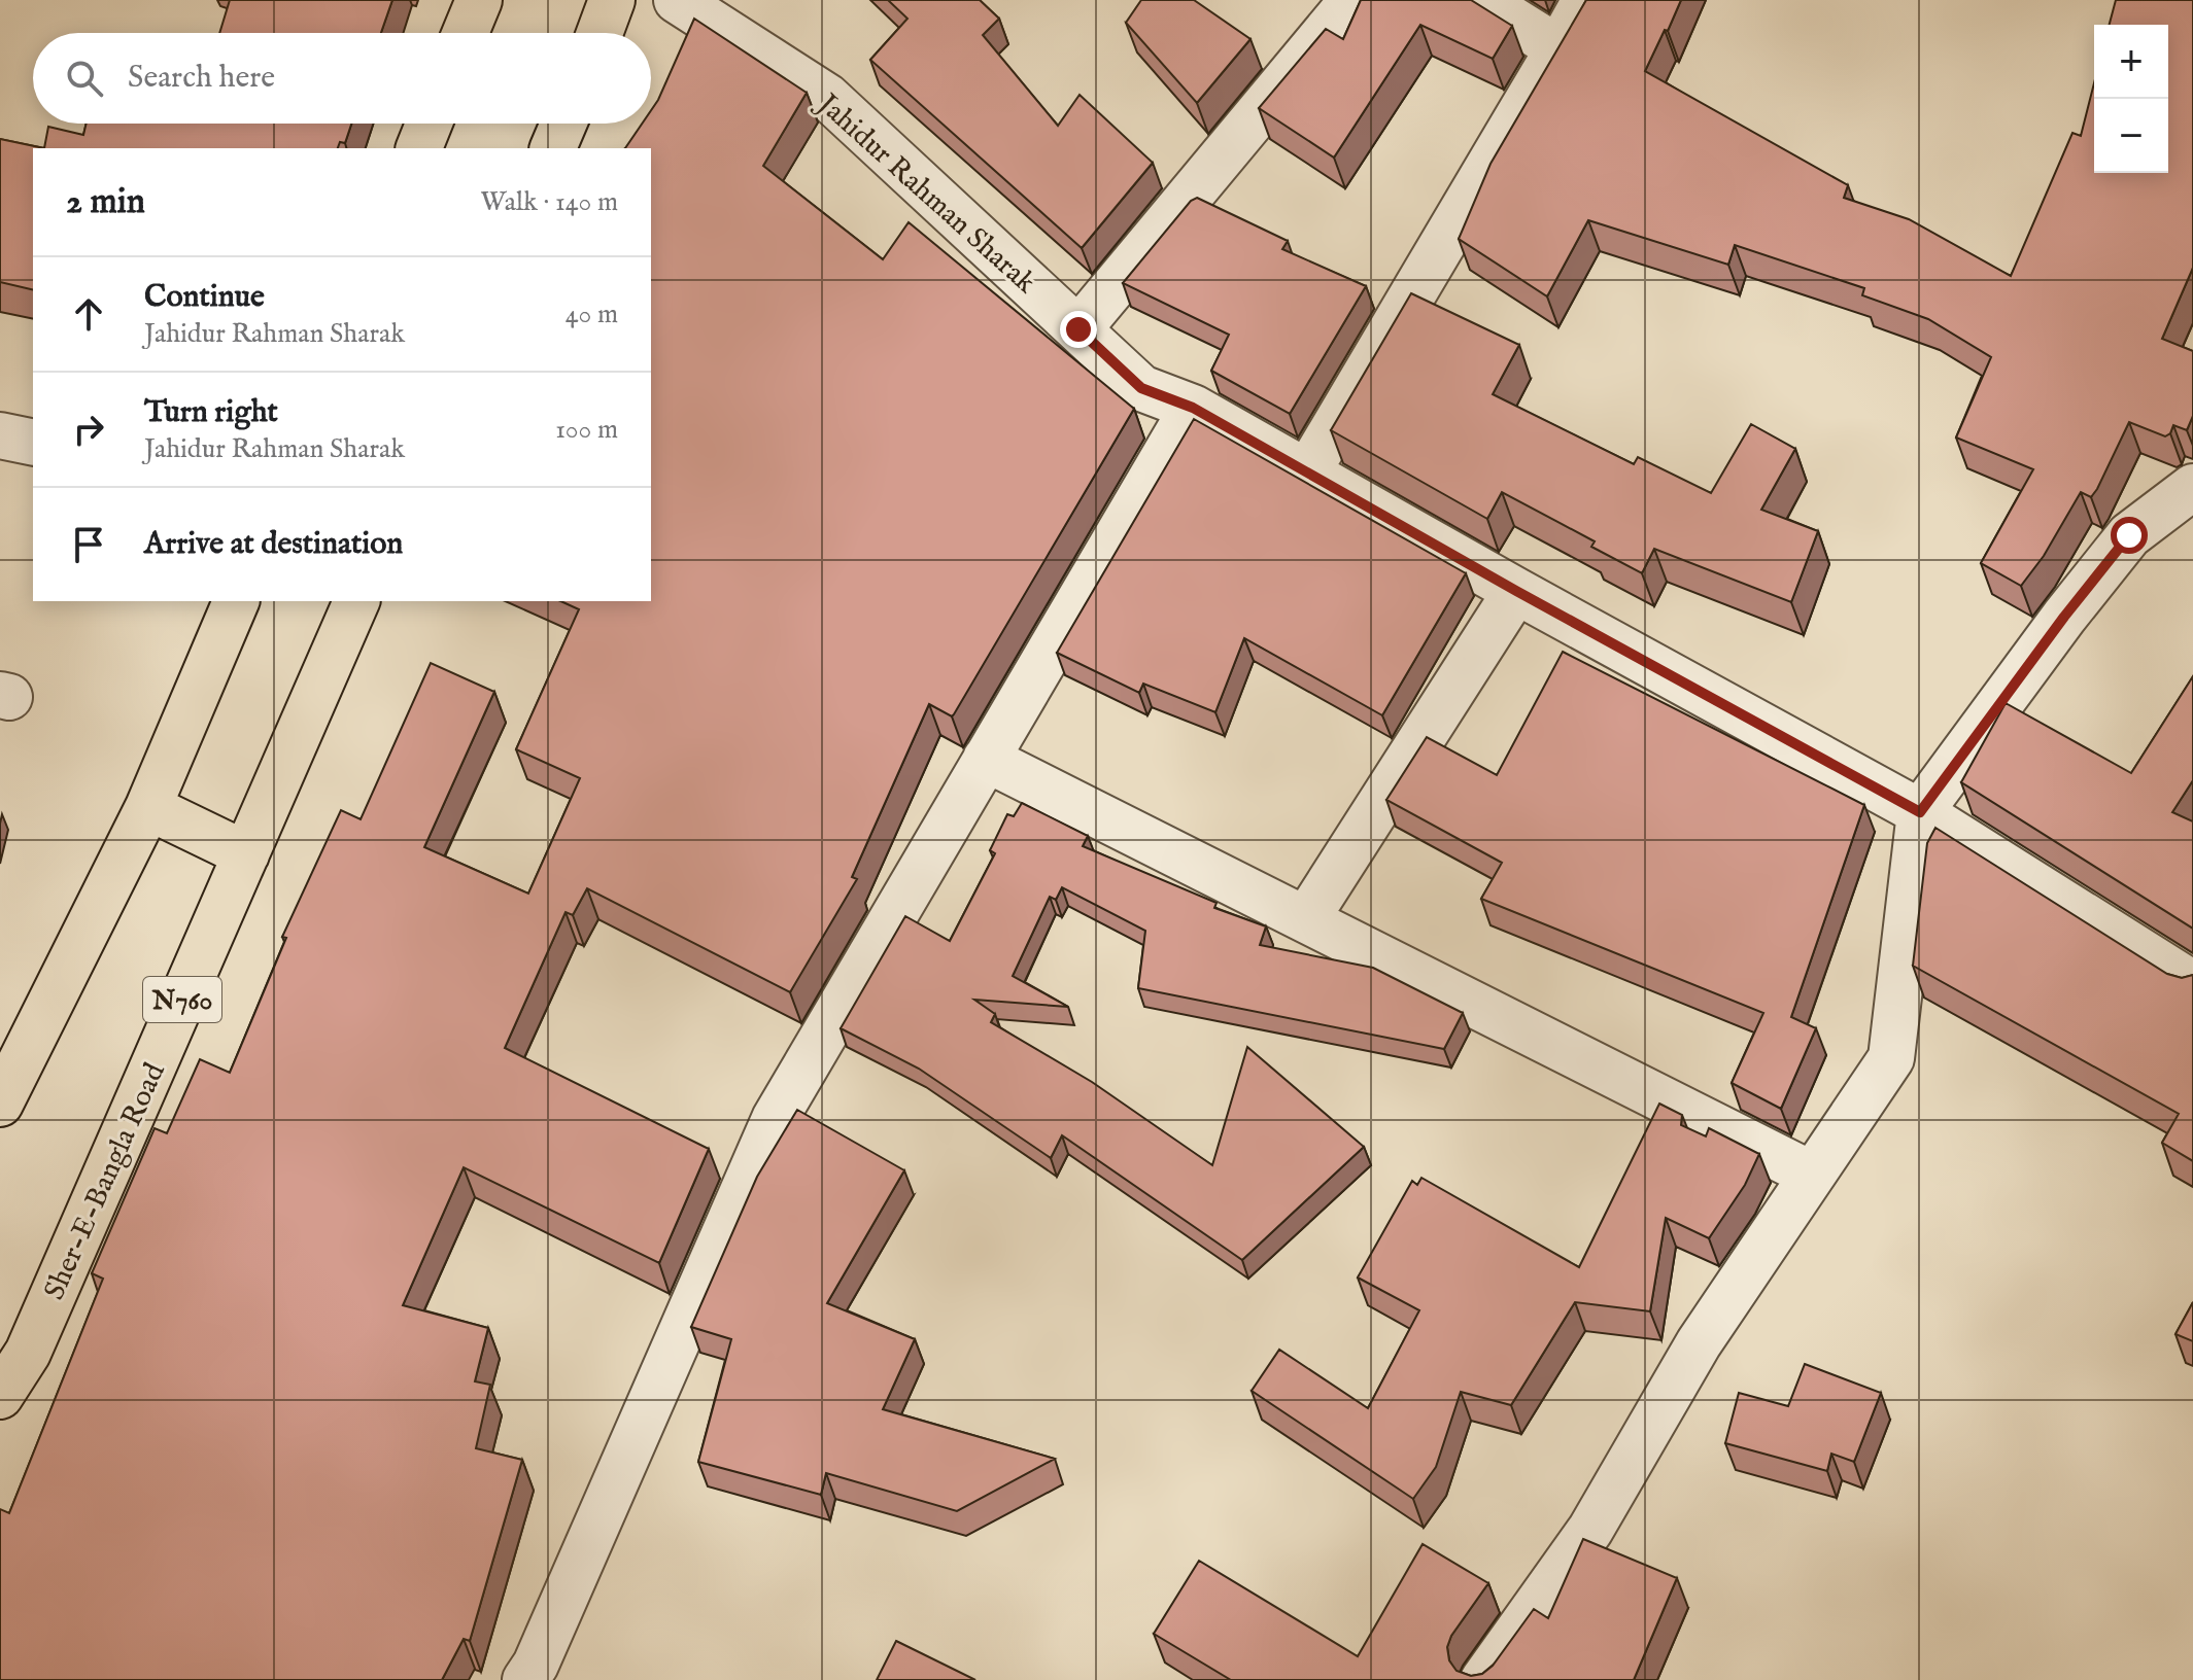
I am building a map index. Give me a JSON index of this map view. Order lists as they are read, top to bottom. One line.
{"streets":{"highway":["N760","Sher-E-Bangla Road"],"street":["Jahidur Rahman Sharak"]},"page":{"map_buttons":["+","−"],"search":"Search here","heading":["2 min","Walk · 140 m"],"list":[["Continue","Jahidur Rahman Sharak","40 m"],["Turn right","Jahidur Rahman Sharak","100 m"],"Arrive at destination"]}}
